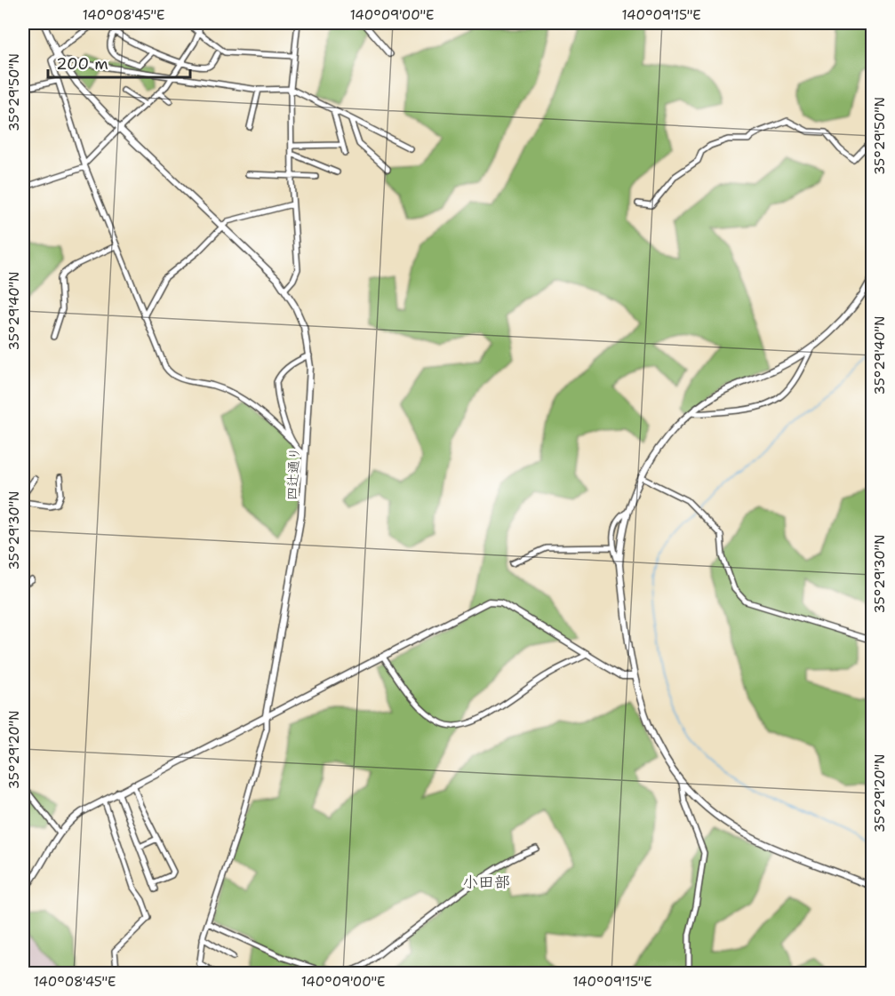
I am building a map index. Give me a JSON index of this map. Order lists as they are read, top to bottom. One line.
{"streets":{"street":["四辻通り"]},"districts":["小田部"],"scale_bar":"200 m","coordinates":["140°08'45\"E","140°09'00\"E","140°09'15\"E","35°29'50\"N","35°29'40\"N","35°29'30\"N","35°29'20\"N"]}
